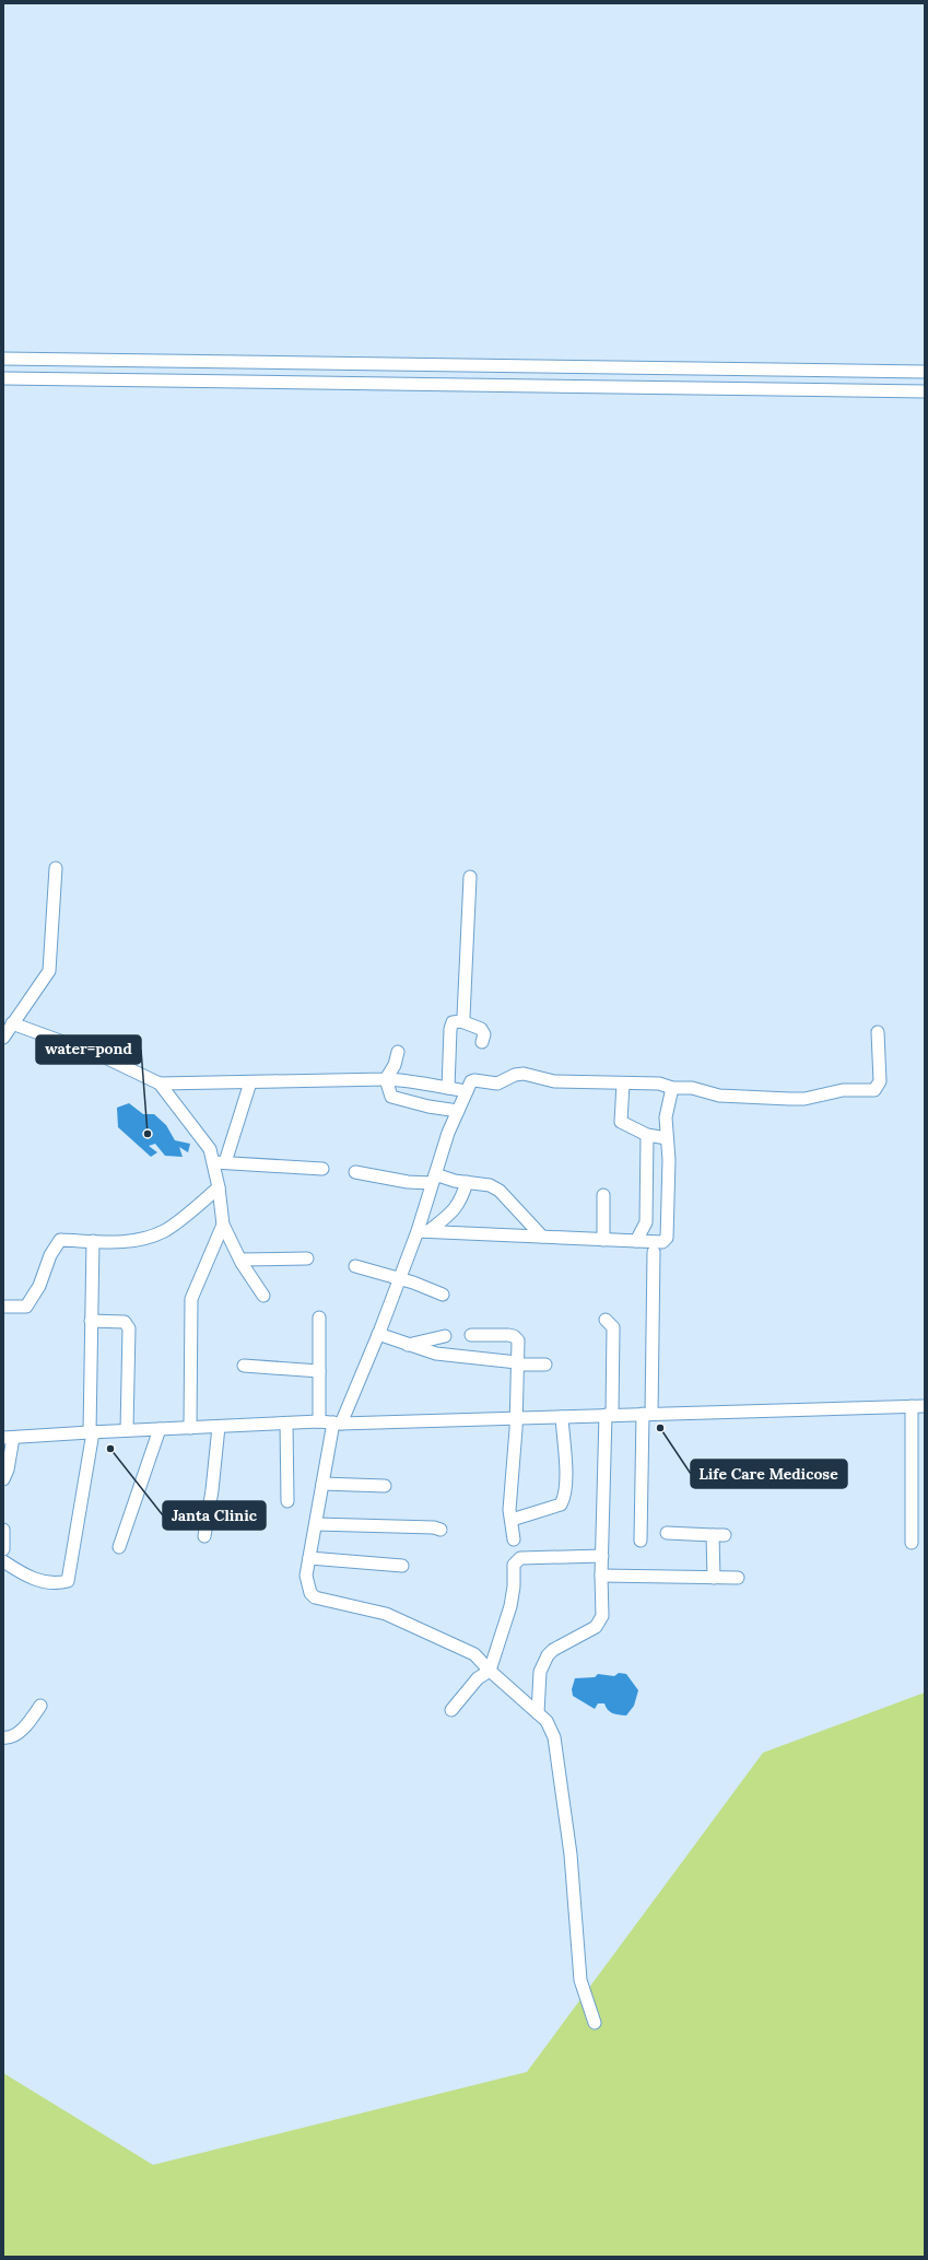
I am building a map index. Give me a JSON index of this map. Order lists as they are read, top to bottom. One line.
{"places":["water=pond","Life Care Medicose","Janta Clinic"]}
